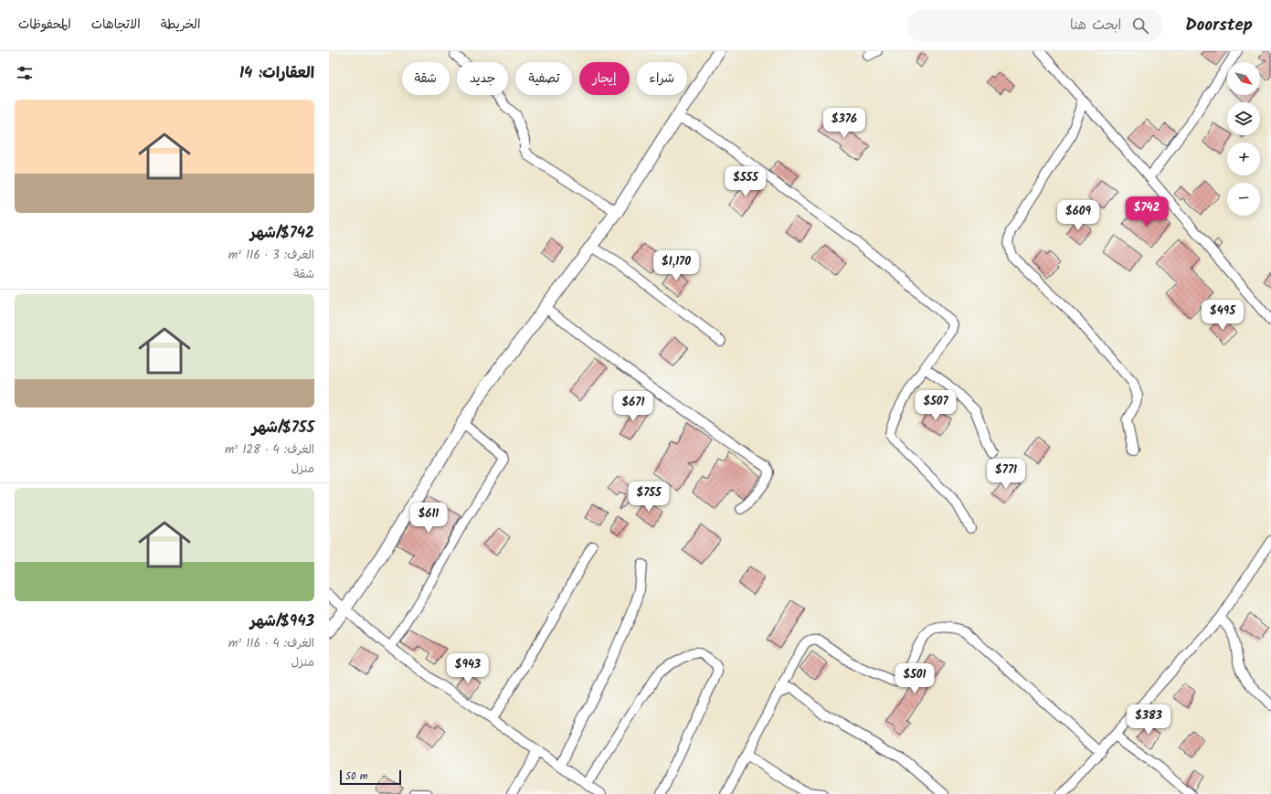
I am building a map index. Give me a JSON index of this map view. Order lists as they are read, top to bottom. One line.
{"scale_bar":"50 m","north":"bottom right","page":{"header":"Doorstep","search":"ابحث هنا","nav":["الخريطة","الاتجاهات","المحفوظات"],"heading":"العقارات: 14","map_buttons":["+","−"],"chip":["شراء","إيجار","تصفية","جديد","شقة"],"list":[{"name":"$742/شهر","note":"الغرف: 3 · 116 m² · شقة"},{"name":"$755/شهر","note":"الغرف: 4 · 128 m² · منزل"},{"name":"$943/شهر","note":"الغرف: 4 · 116 m² · منزل"}],"price":["$376","$555","$742","$609","$1,170","$495","$507","$671","$771","$755","$611","$943","$501","$383"],"scale":"50 m"}}
